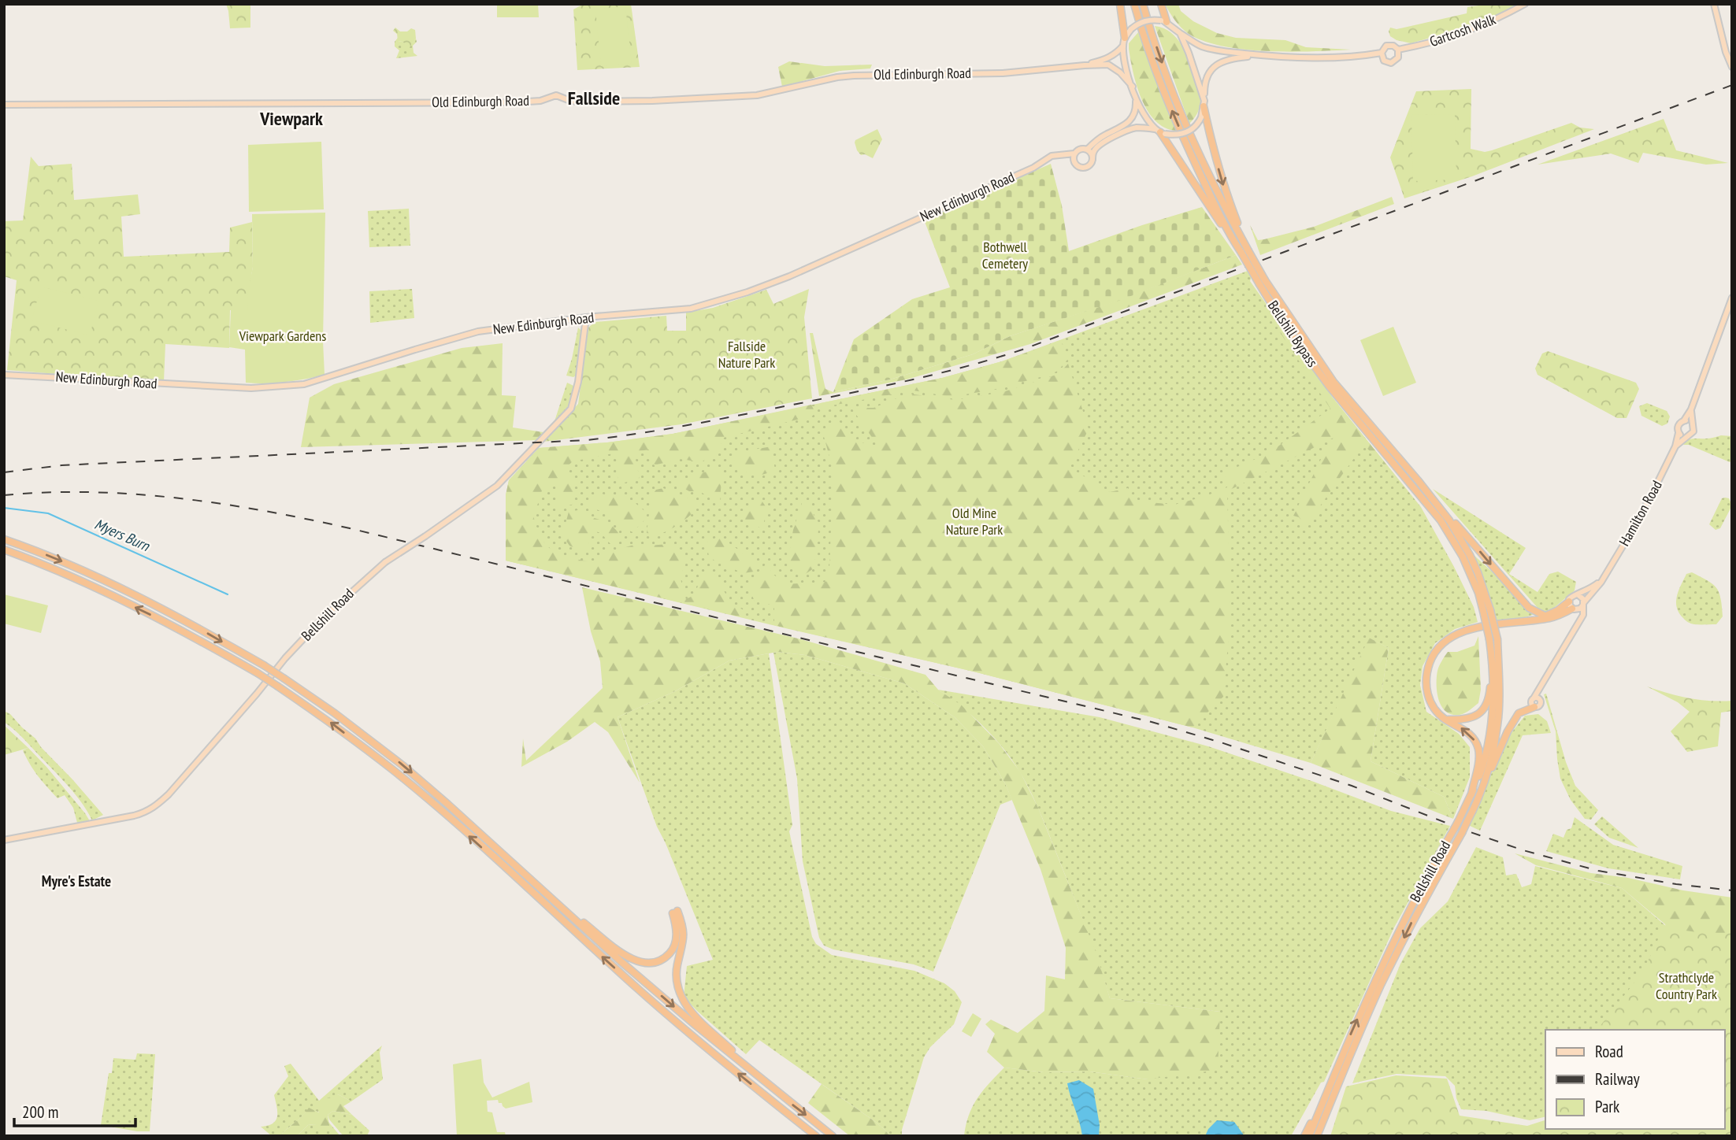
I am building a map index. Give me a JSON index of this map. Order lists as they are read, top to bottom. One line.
{"streets":{"highway":["Bellshill Bypass","Bellshill Road"],"main road":["Gartcosh Walk","Old Edinburgh Road","New Edinburgh Road","Hamilton Road"]},"crossings":[["New Edinburgh Road","Bellshill Road"],["Bellshill Bypass","Bellshill Road"]],"districts":["Fallside","Viewpark","Myre's Estate"],"water":["Myers Burn"],"parks":["Bothwell Cemetery","Viewpark Gardens","Fallside Nature Park","Old Mine Nature Park","Strathclyde Country Park"],"legend":["Road","Railway","Park"],"scale_bar":"200 m"}
